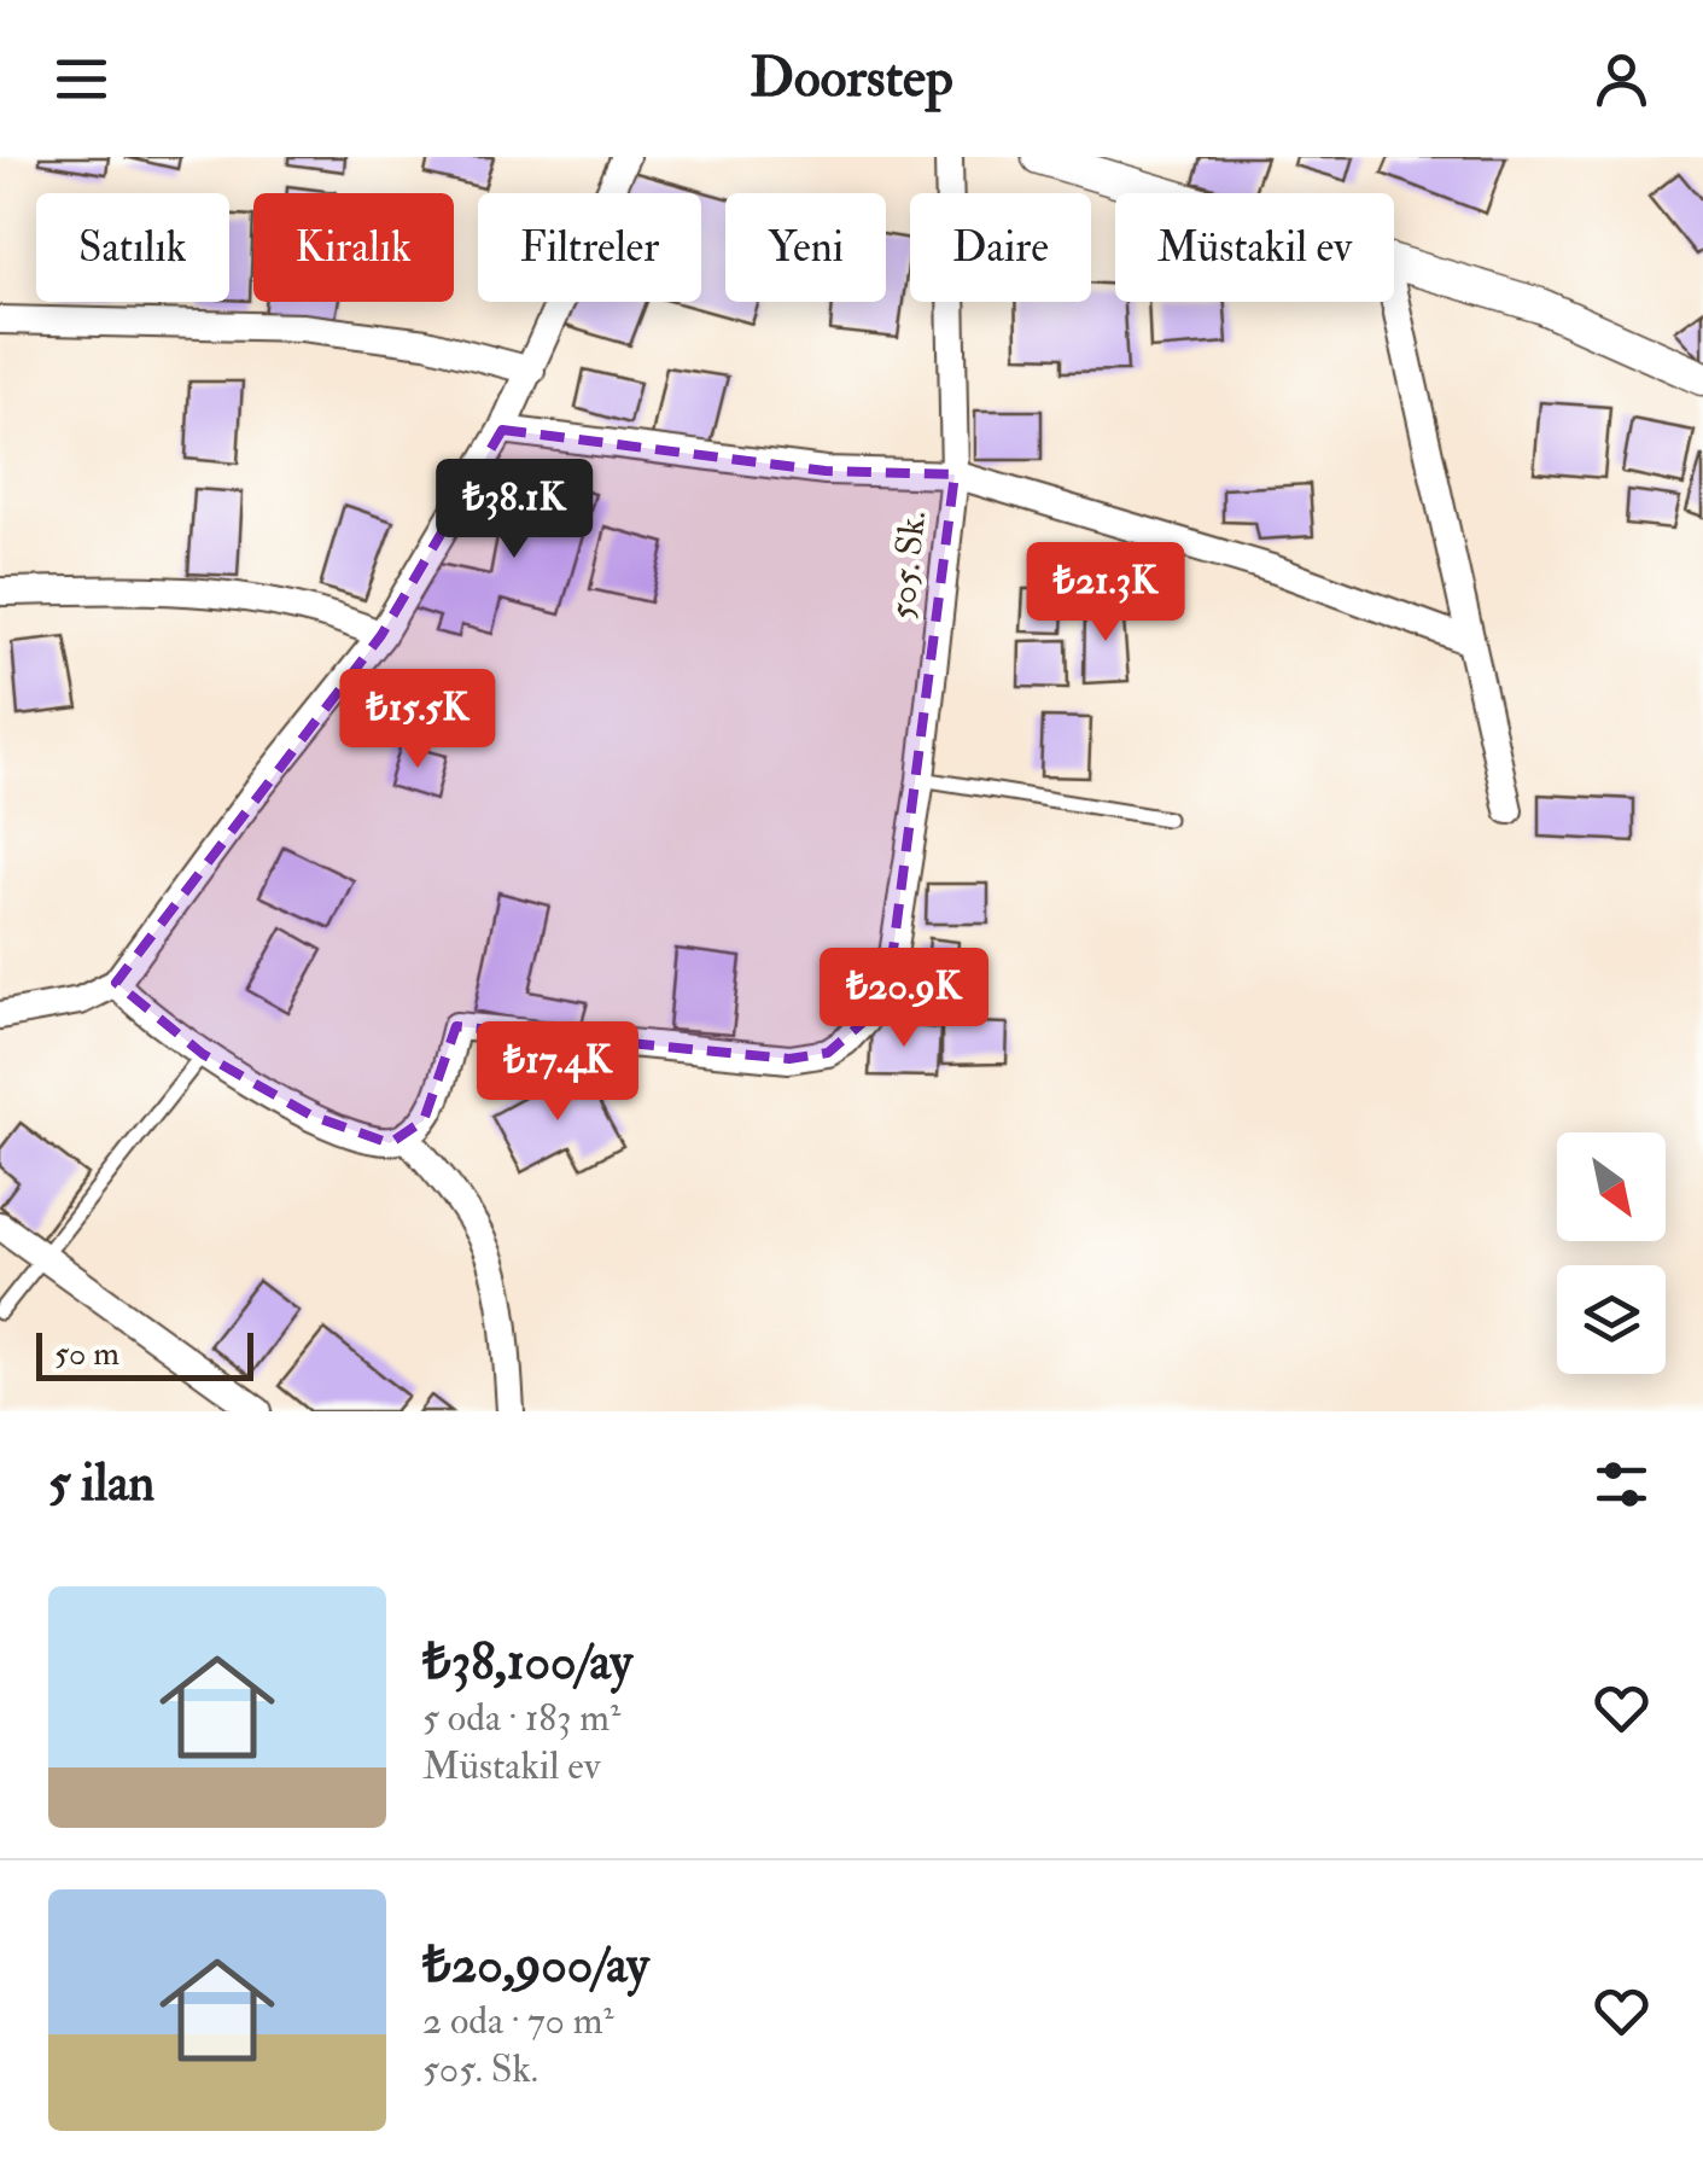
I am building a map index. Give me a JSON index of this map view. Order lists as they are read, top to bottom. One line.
{"streets":{"street":["505. Sk."]},"scale_bar":"50 m","north":"bottom right","page":{"header":"Doorstep","chip":["Satılık","Kiralık","Filtreler","Yeni","Daire","Müstakil ev"],"price":["₺38.1K","₺21.3K","₺15.5K","₺20.9K","₺17.4K"],"scale":"50 m","heading":"5 ilan","list":[{"name":"₺38,100/ay","note":"5 oda · 183 m² · Müstakil ev"},{"name":"₺20,900/ay","note":"2 oda · 70 m² · 505. Sk."}]}}
